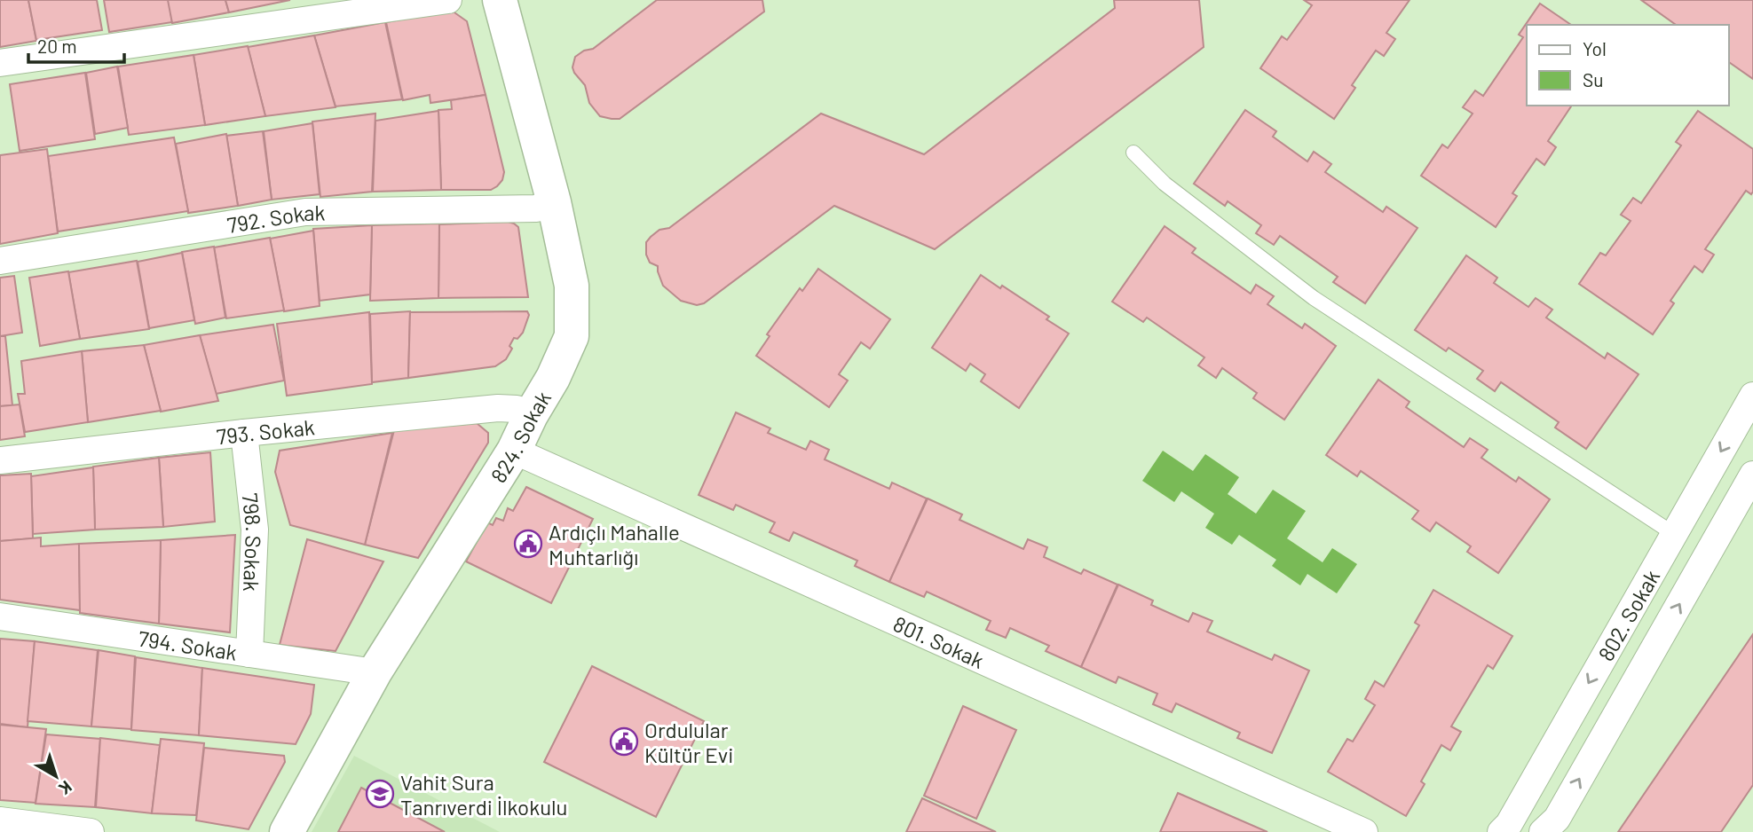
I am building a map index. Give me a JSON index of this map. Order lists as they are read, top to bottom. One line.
{"streets":{"street":["792. Sokak","793. Sokak","824. Sokak","798. Sokak","802. Sokak","801. Sokak","794. Sokak"]},"crossings":[["792. Sokak","824. Sokak"],["793. Sokak","824. Sokak"],["793. Sokak","798. Sokak"],["824. Sokak","801. Sokak"],["824. Sokak","794. Sokak"],["798. Sokak","794. Sokak"]],"places":{"public building":["Ardıçlı Mahalle Muhtarlığı","Ordulular Kültür Evi"],"school or university":["Vahit Sura Tanrıverdi İlkokulu"]},"legend":["Yol","Su"],"scale_bar":"20 m","north":"bottom right"}
